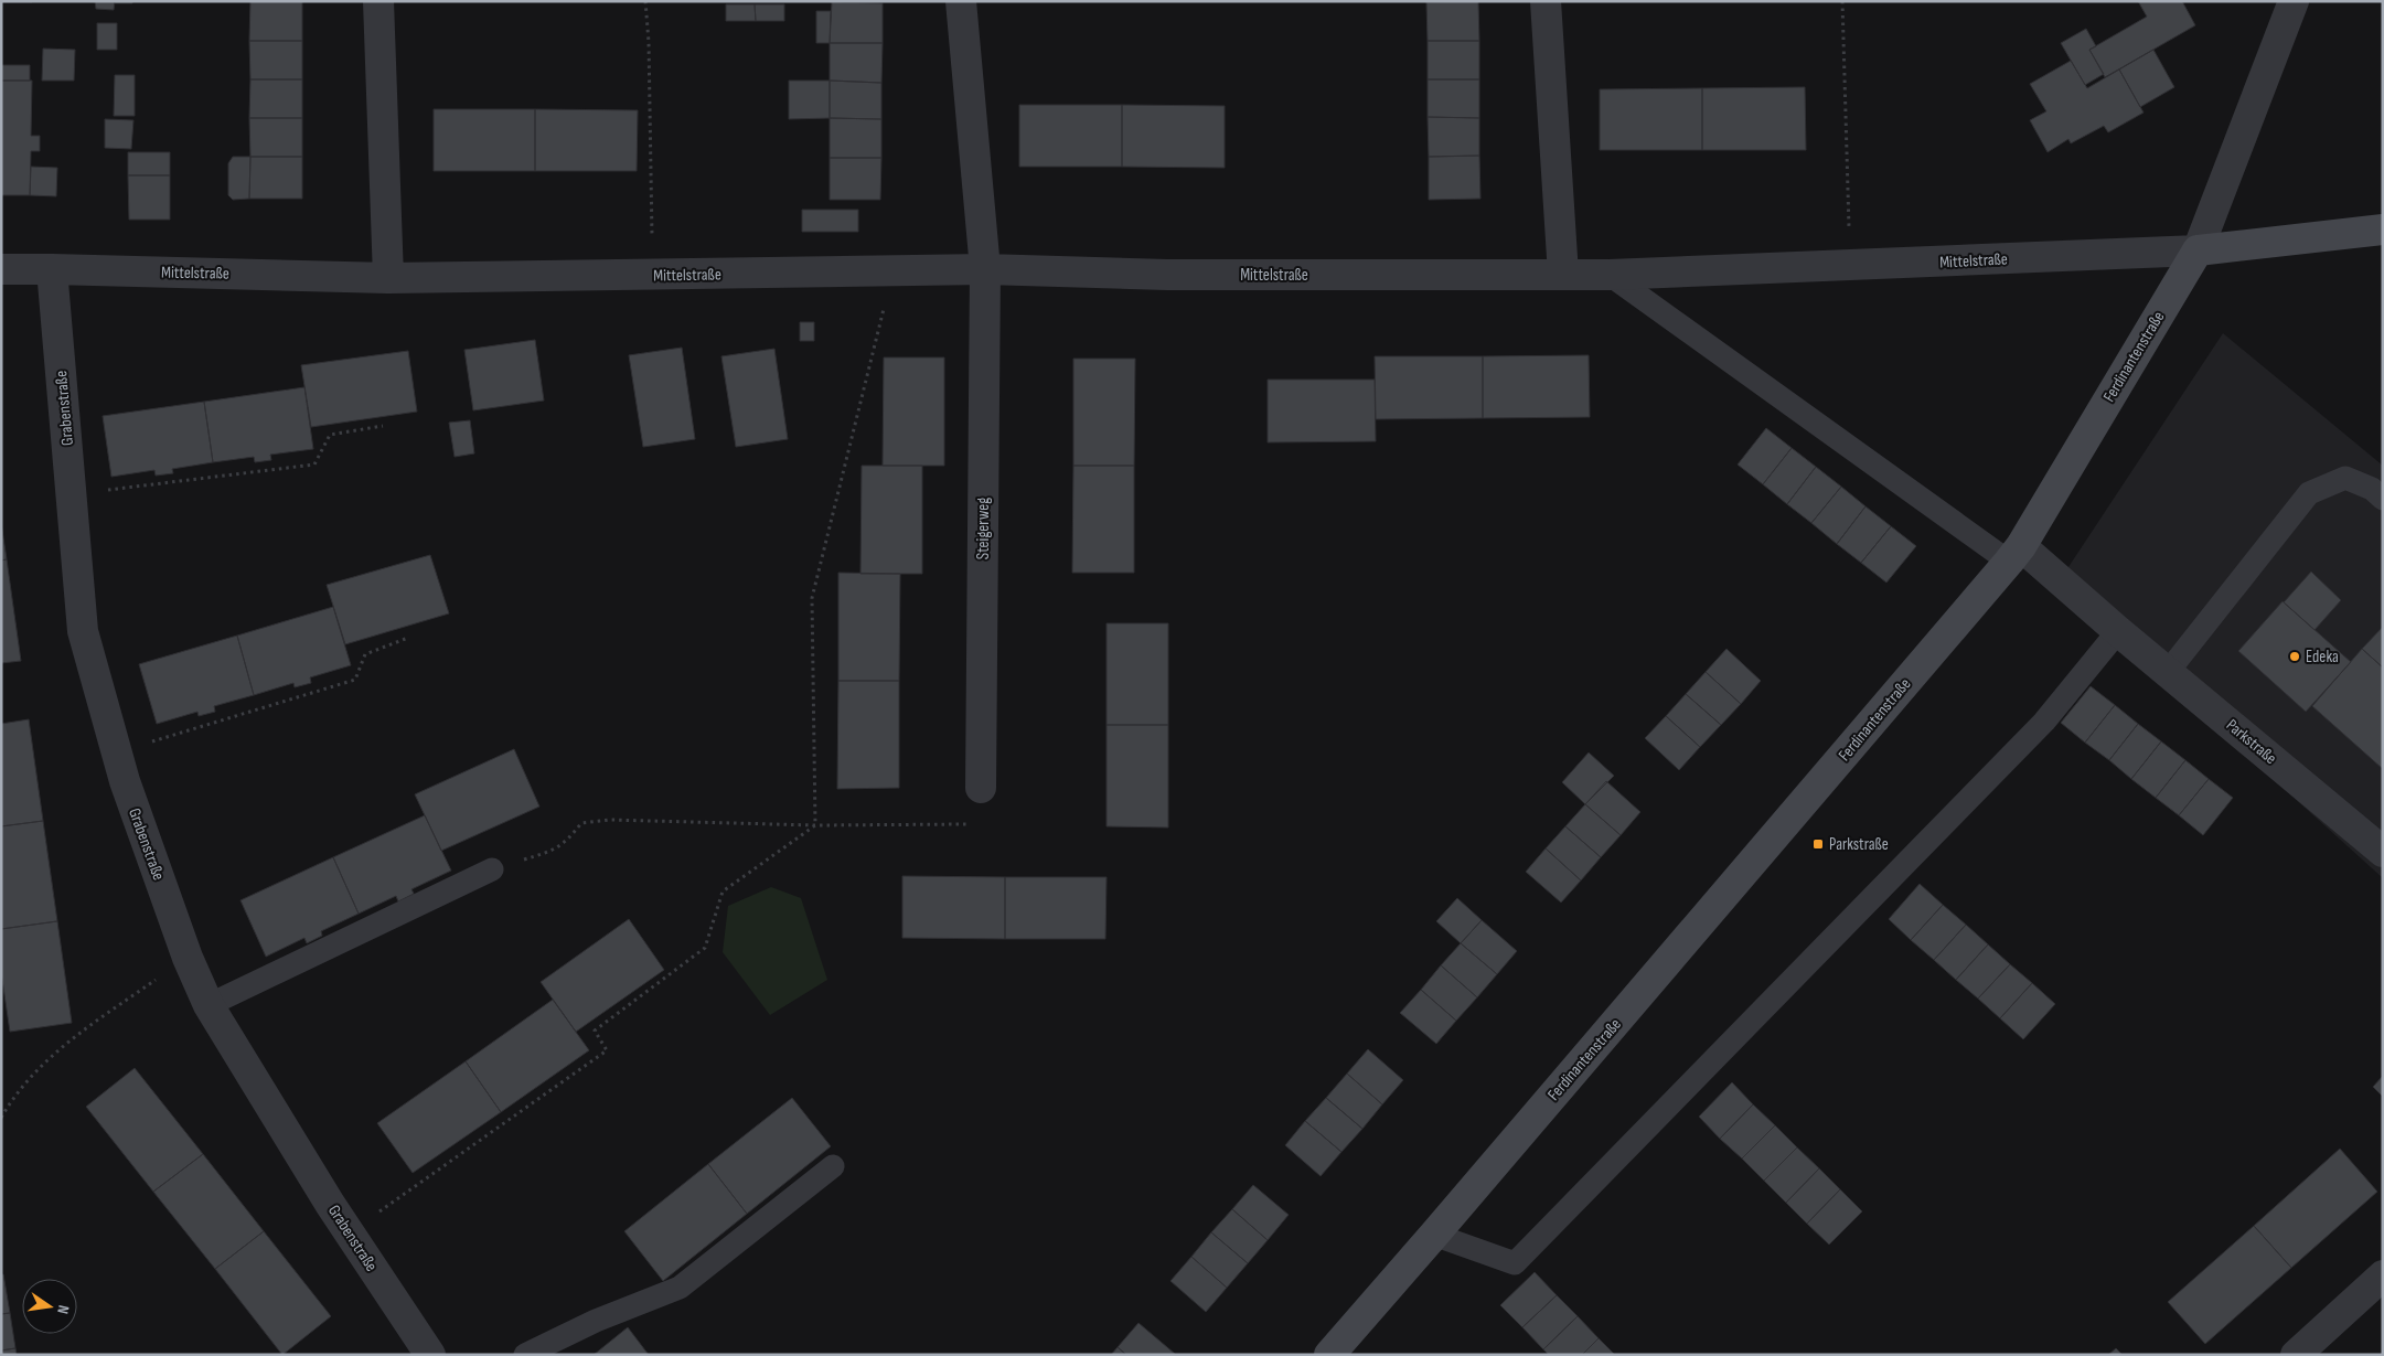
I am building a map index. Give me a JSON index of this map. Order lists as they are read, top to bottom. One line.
{"streets":{"street":["Mittelstraße","Ferdinantenstraße","Grabenstraße","Steigerweg","Parkstraße"]},"crossings":[["Mittelstraße","Ferdinantenstraße"],["Mittelstraße","Grabenstraße"],["Mittelstraße","Steigerweg"],["Ferdinantenstraße","Parkstraße"]],"places":{"other":["Edeka"],"transit":["Parkstraße"]},"north":"right"}
